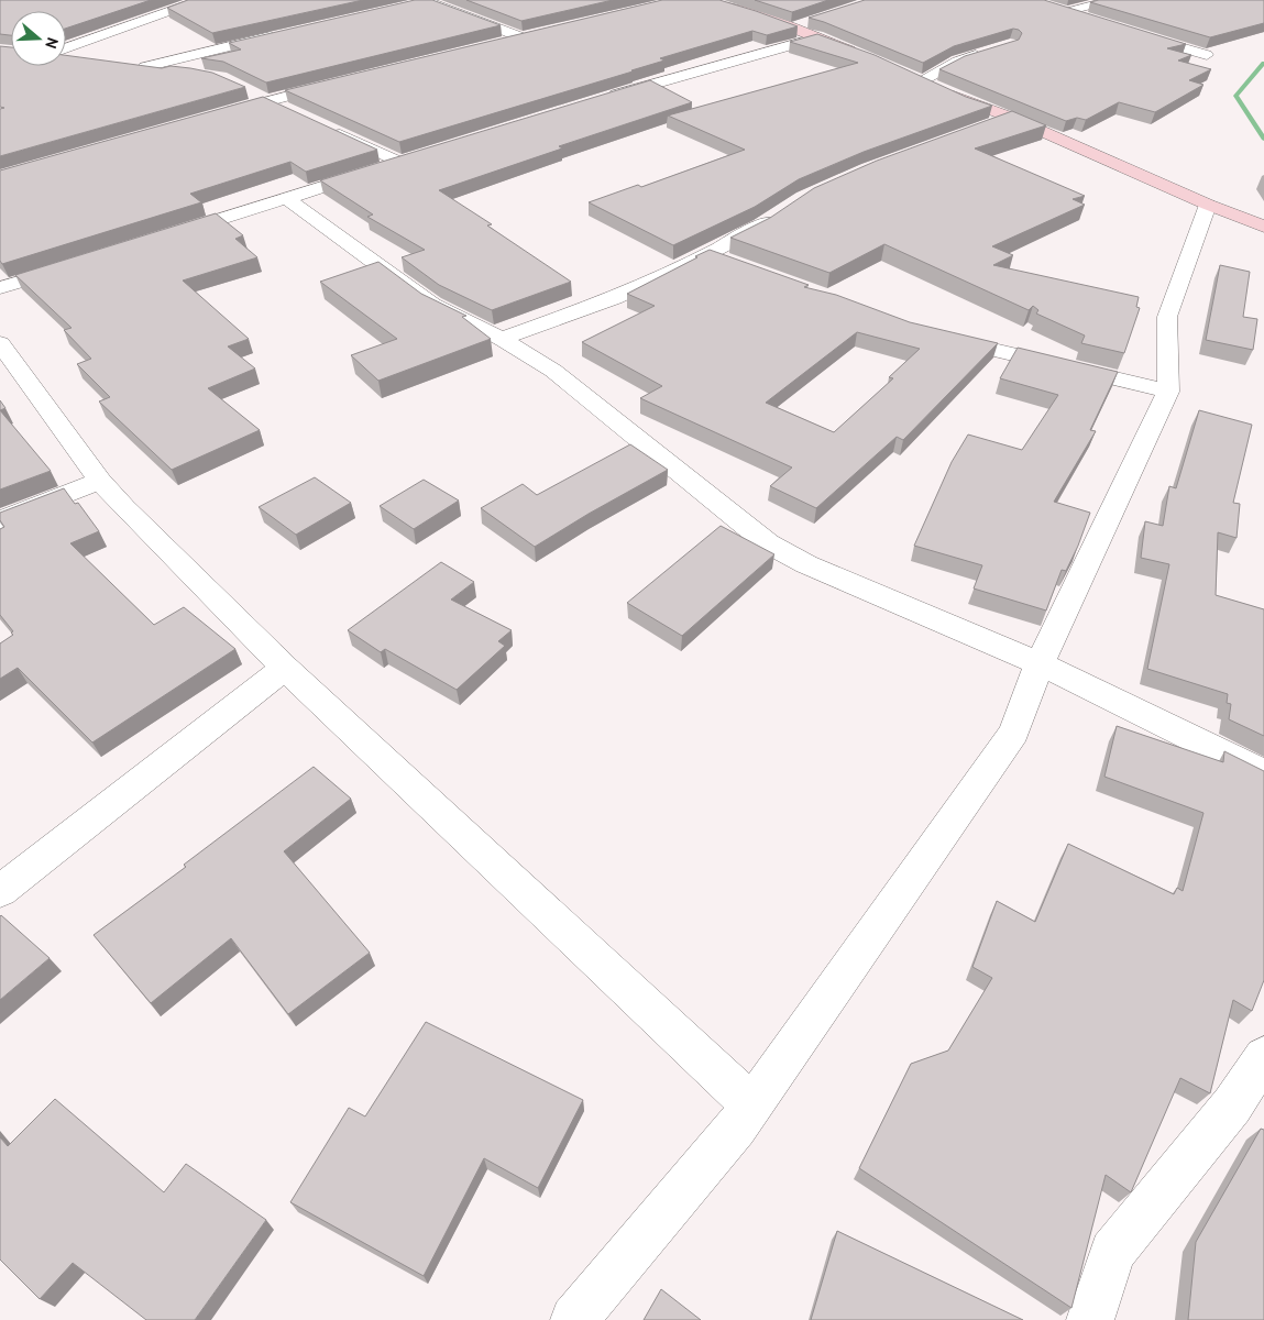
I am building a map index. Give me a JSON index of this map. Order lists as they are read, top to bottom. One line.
{"north":"right"}
